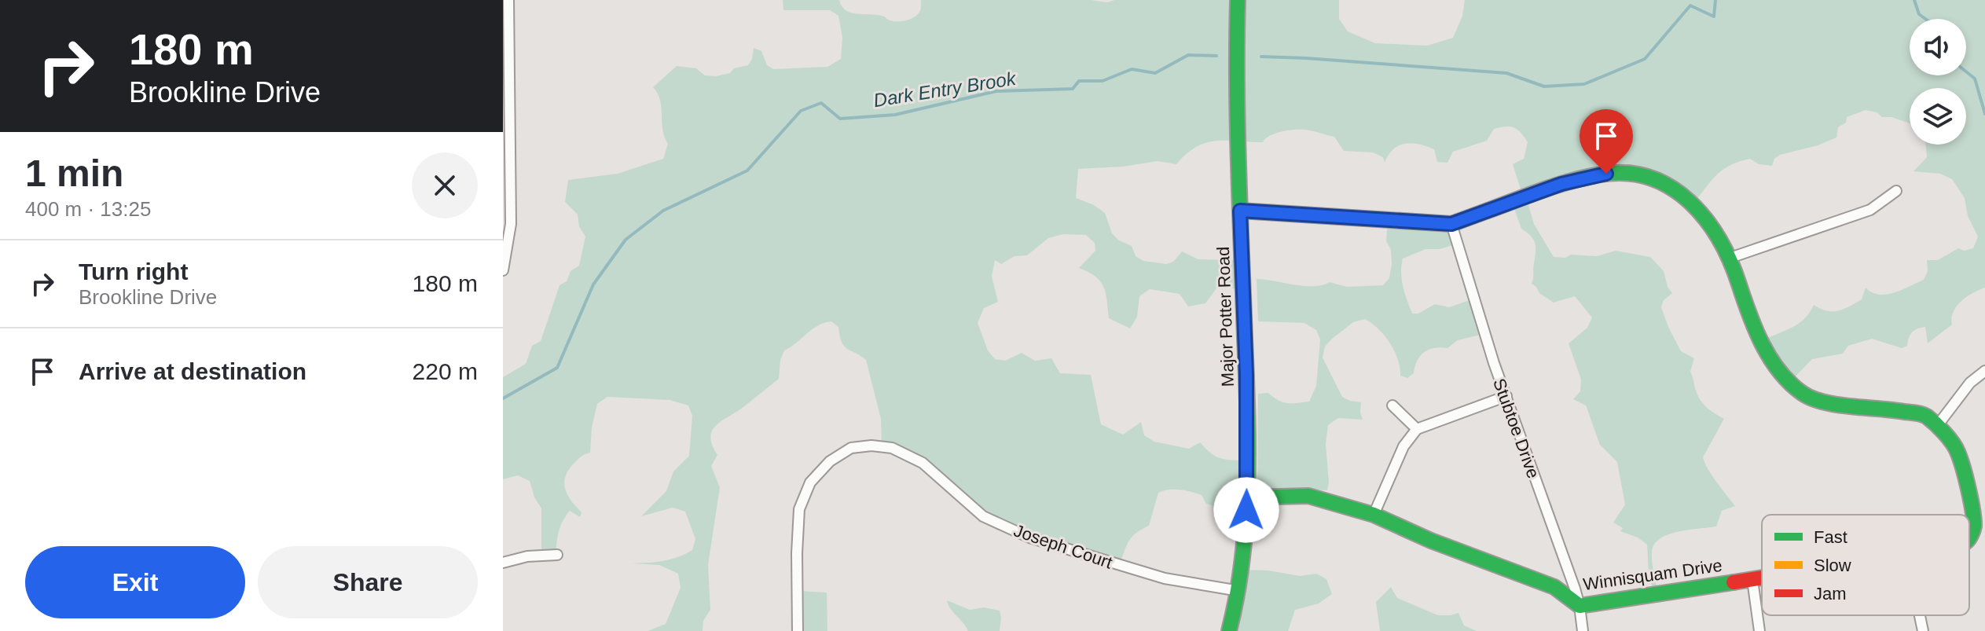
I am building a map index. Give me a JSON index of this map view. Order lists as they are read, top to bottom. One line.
{"streets":{"street":["Major Potter Road","Stubtoe Drive","Joseph Court","Winnisquam Drive"]},"crossings":[["Major Potter Road","Joseph Court"],["Major Potter Road","Winnisquam Drive"],["Stubtoe Drive","Winnisquam Drive"]],"water":["Dark Entry Brook"],"legend":["Fast","Slow","Jam"],"page":{"turn":["180 m","Brookline Drive"],"heading":["1 min","400 m · 13:25"],"list":[{"name":"Turn right","note":"Brookline Drive","value":"180 m"},{"name":"Arrive at destination","value":"220 m"}],"buttons":["Exit","Share"]}}
